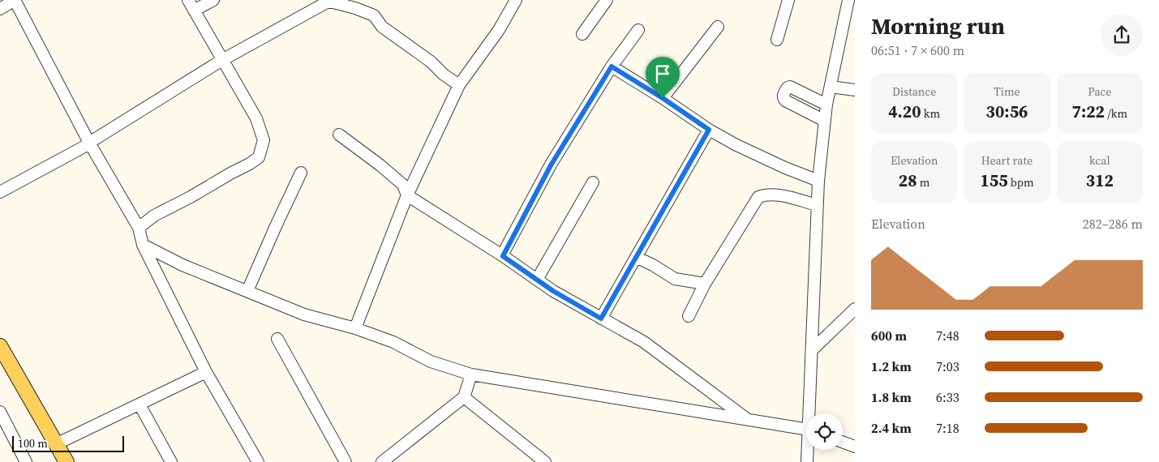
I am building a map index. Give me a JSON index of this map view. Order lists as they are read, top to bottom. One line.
{"scale_bar":"100 m","page":{"heading":["Morning run","06:51 · 7 × 600 m"],"stats":[["Distance","4.20 km"],["Time","30:56"],["Pace","7:22 /km"],["Elevation","28 m"],["Heart rate","155 bpm"],["kcal","312"]],"chart":["Elevation","282–286 m"],"list":[{"name":"600 m","note":"7:48"},{"name":"1.2 km","note":"7:03"},{"name":"1.8 km","note":"6:33"},{"name":"2.4 km","note":"7:18"}],"scale":"100 m"}}
